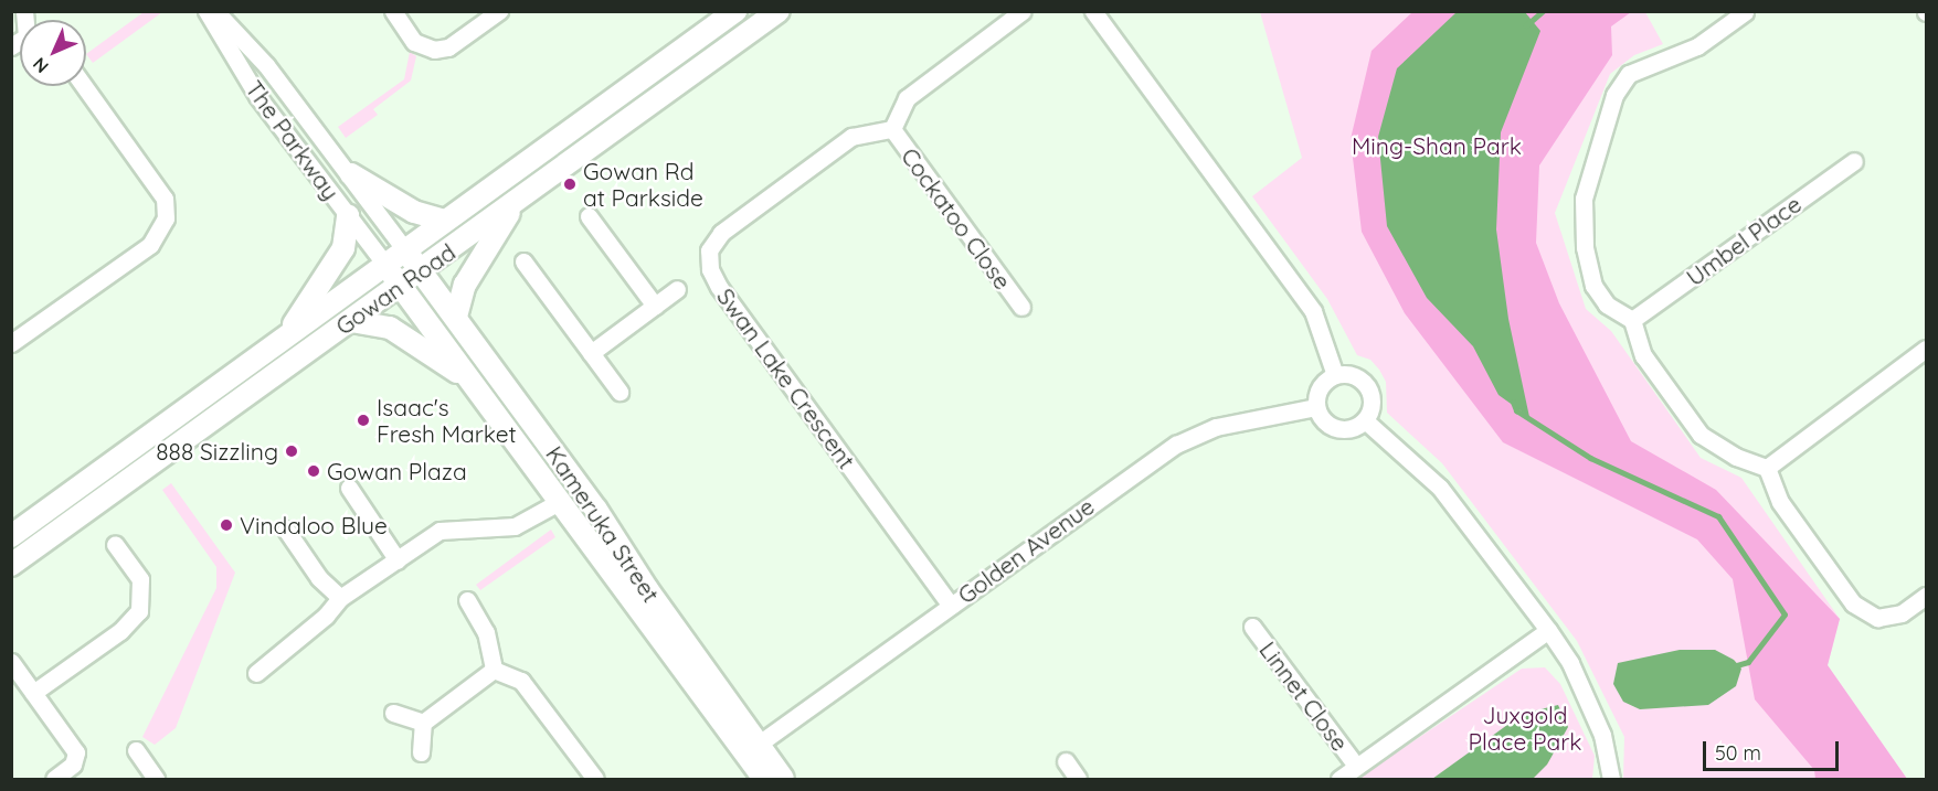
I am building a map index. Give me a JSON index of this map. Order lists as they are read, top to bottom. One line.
{"streets":{"main road":["Gowan Road","Kameruka Street"],"street":["The Parkway","Cockatoo Close","Umbel Place","Swan Lake Crescent","Golden Avenue","Linnet Close"]},"crossings":[["The Parkway","Gowan Road"],["The Parkway","Kameruka Street"],["Cockatoo Close","Swan Lake Crescent"],["Gowan Road","Kameruka Street"],["Swan Lake Crescent","Golden Avenue"],["Kameruka Street","Golden Avenue"]],"parks":["Ming-Shan Park","Juxgold Place Park"],"places":["Gowan Rd at Parkside","Isaac's Fresh Market","888 Sizzling","Gowan Plaza","Vindaloo Blue"],"scale_bar":"50 m","north":"bottom left"}
